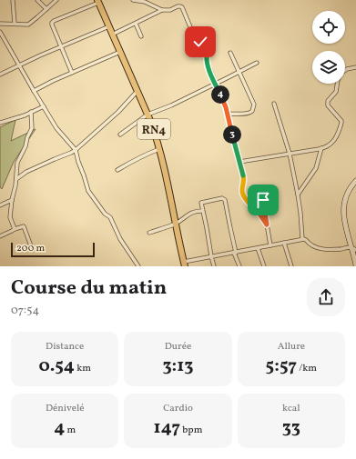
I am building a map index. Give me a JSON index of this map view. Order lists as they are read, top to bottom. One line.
{"streets":{"highway":["RN4"]},"scale_bar":"200 m","page":{"pins":["4","3"],"scale":"200 m","heading":["Course du matin","07:54"],"stats":[["Distance","0.54 km"],["Durée","3:13"],["Allure","5:57 /km"],["Dénivelé","4 m"],["Cardio","147 bpm"],["kcal","33"]]}}
